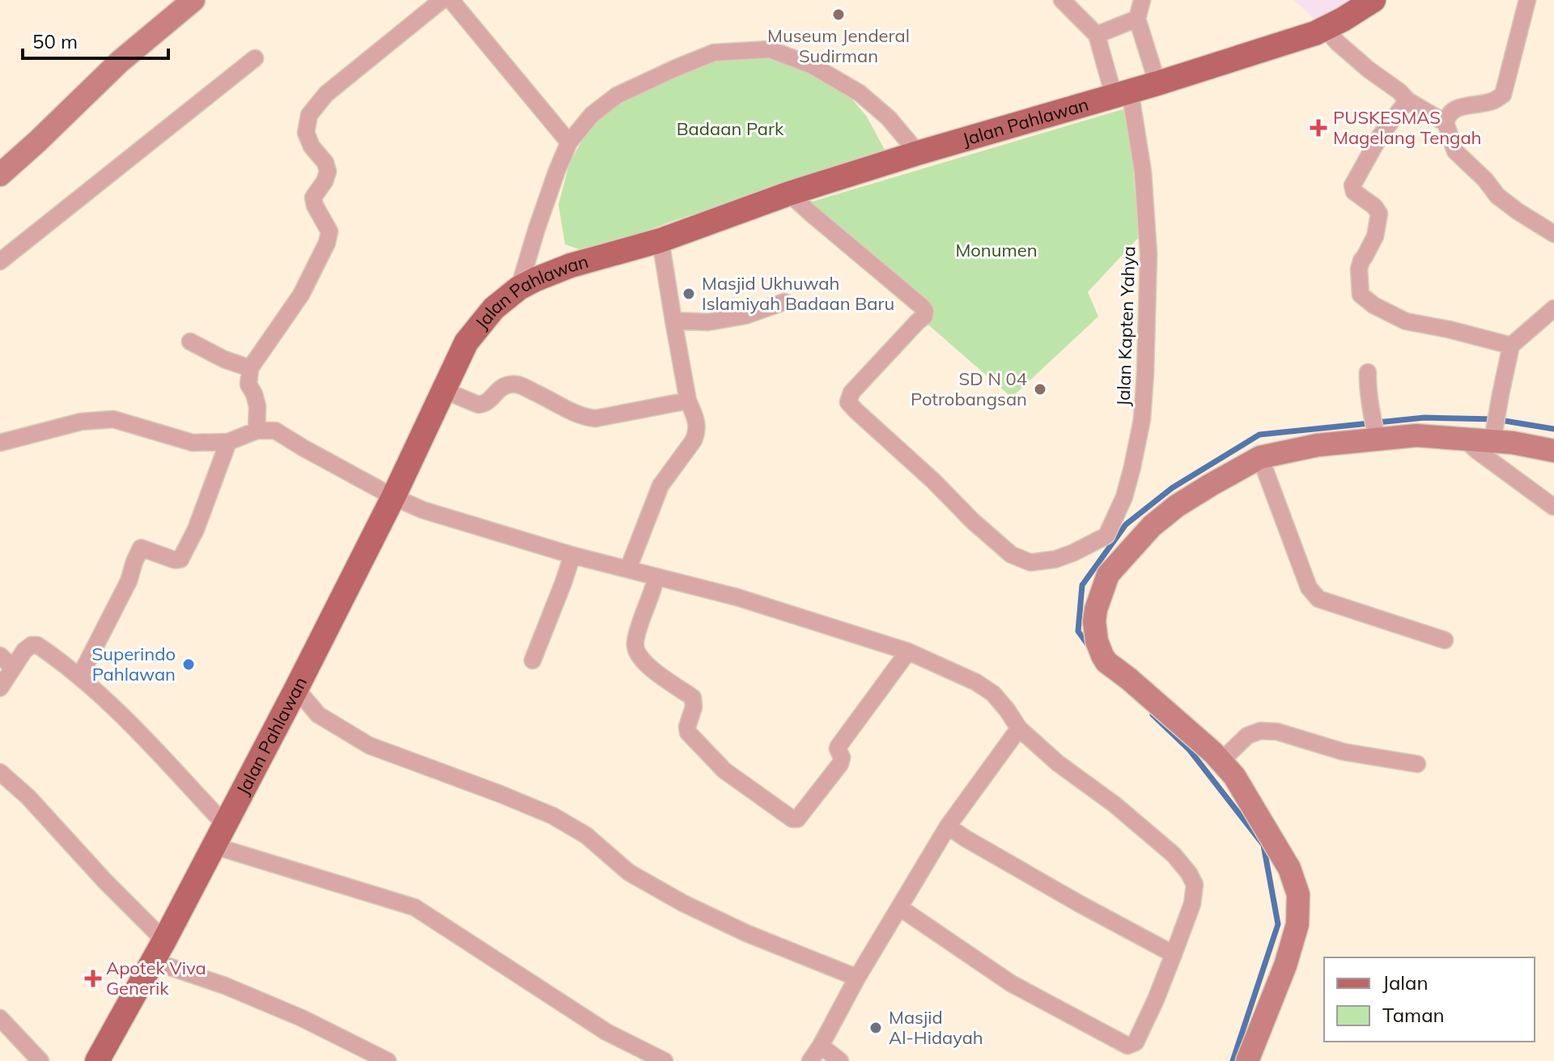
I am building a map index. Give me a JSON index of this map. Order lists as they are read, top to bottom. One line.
{"streets":{"main road":["Jalan Pahlawan"],"street":["Jalan Kapten Yahya"]},"crossings":[["Jalan Pahlawan","Jalan Kapten Yahya"]],"parks":["Badaan Park","Monumen"],"places":{"other":["Museum Jenderal Sudirman","Masjid Ukhuwah Islamiyah Badaan Baru","SD N 04 Potrobangsan","Superindo Pahlawan","Masjid Al-Hidayah"],"health":["PUSKESMAS Magelang Tengah","Apotek Viva Generik"]},"legend":["Jalan","Taman"],"scale_bar":"50 m"}
